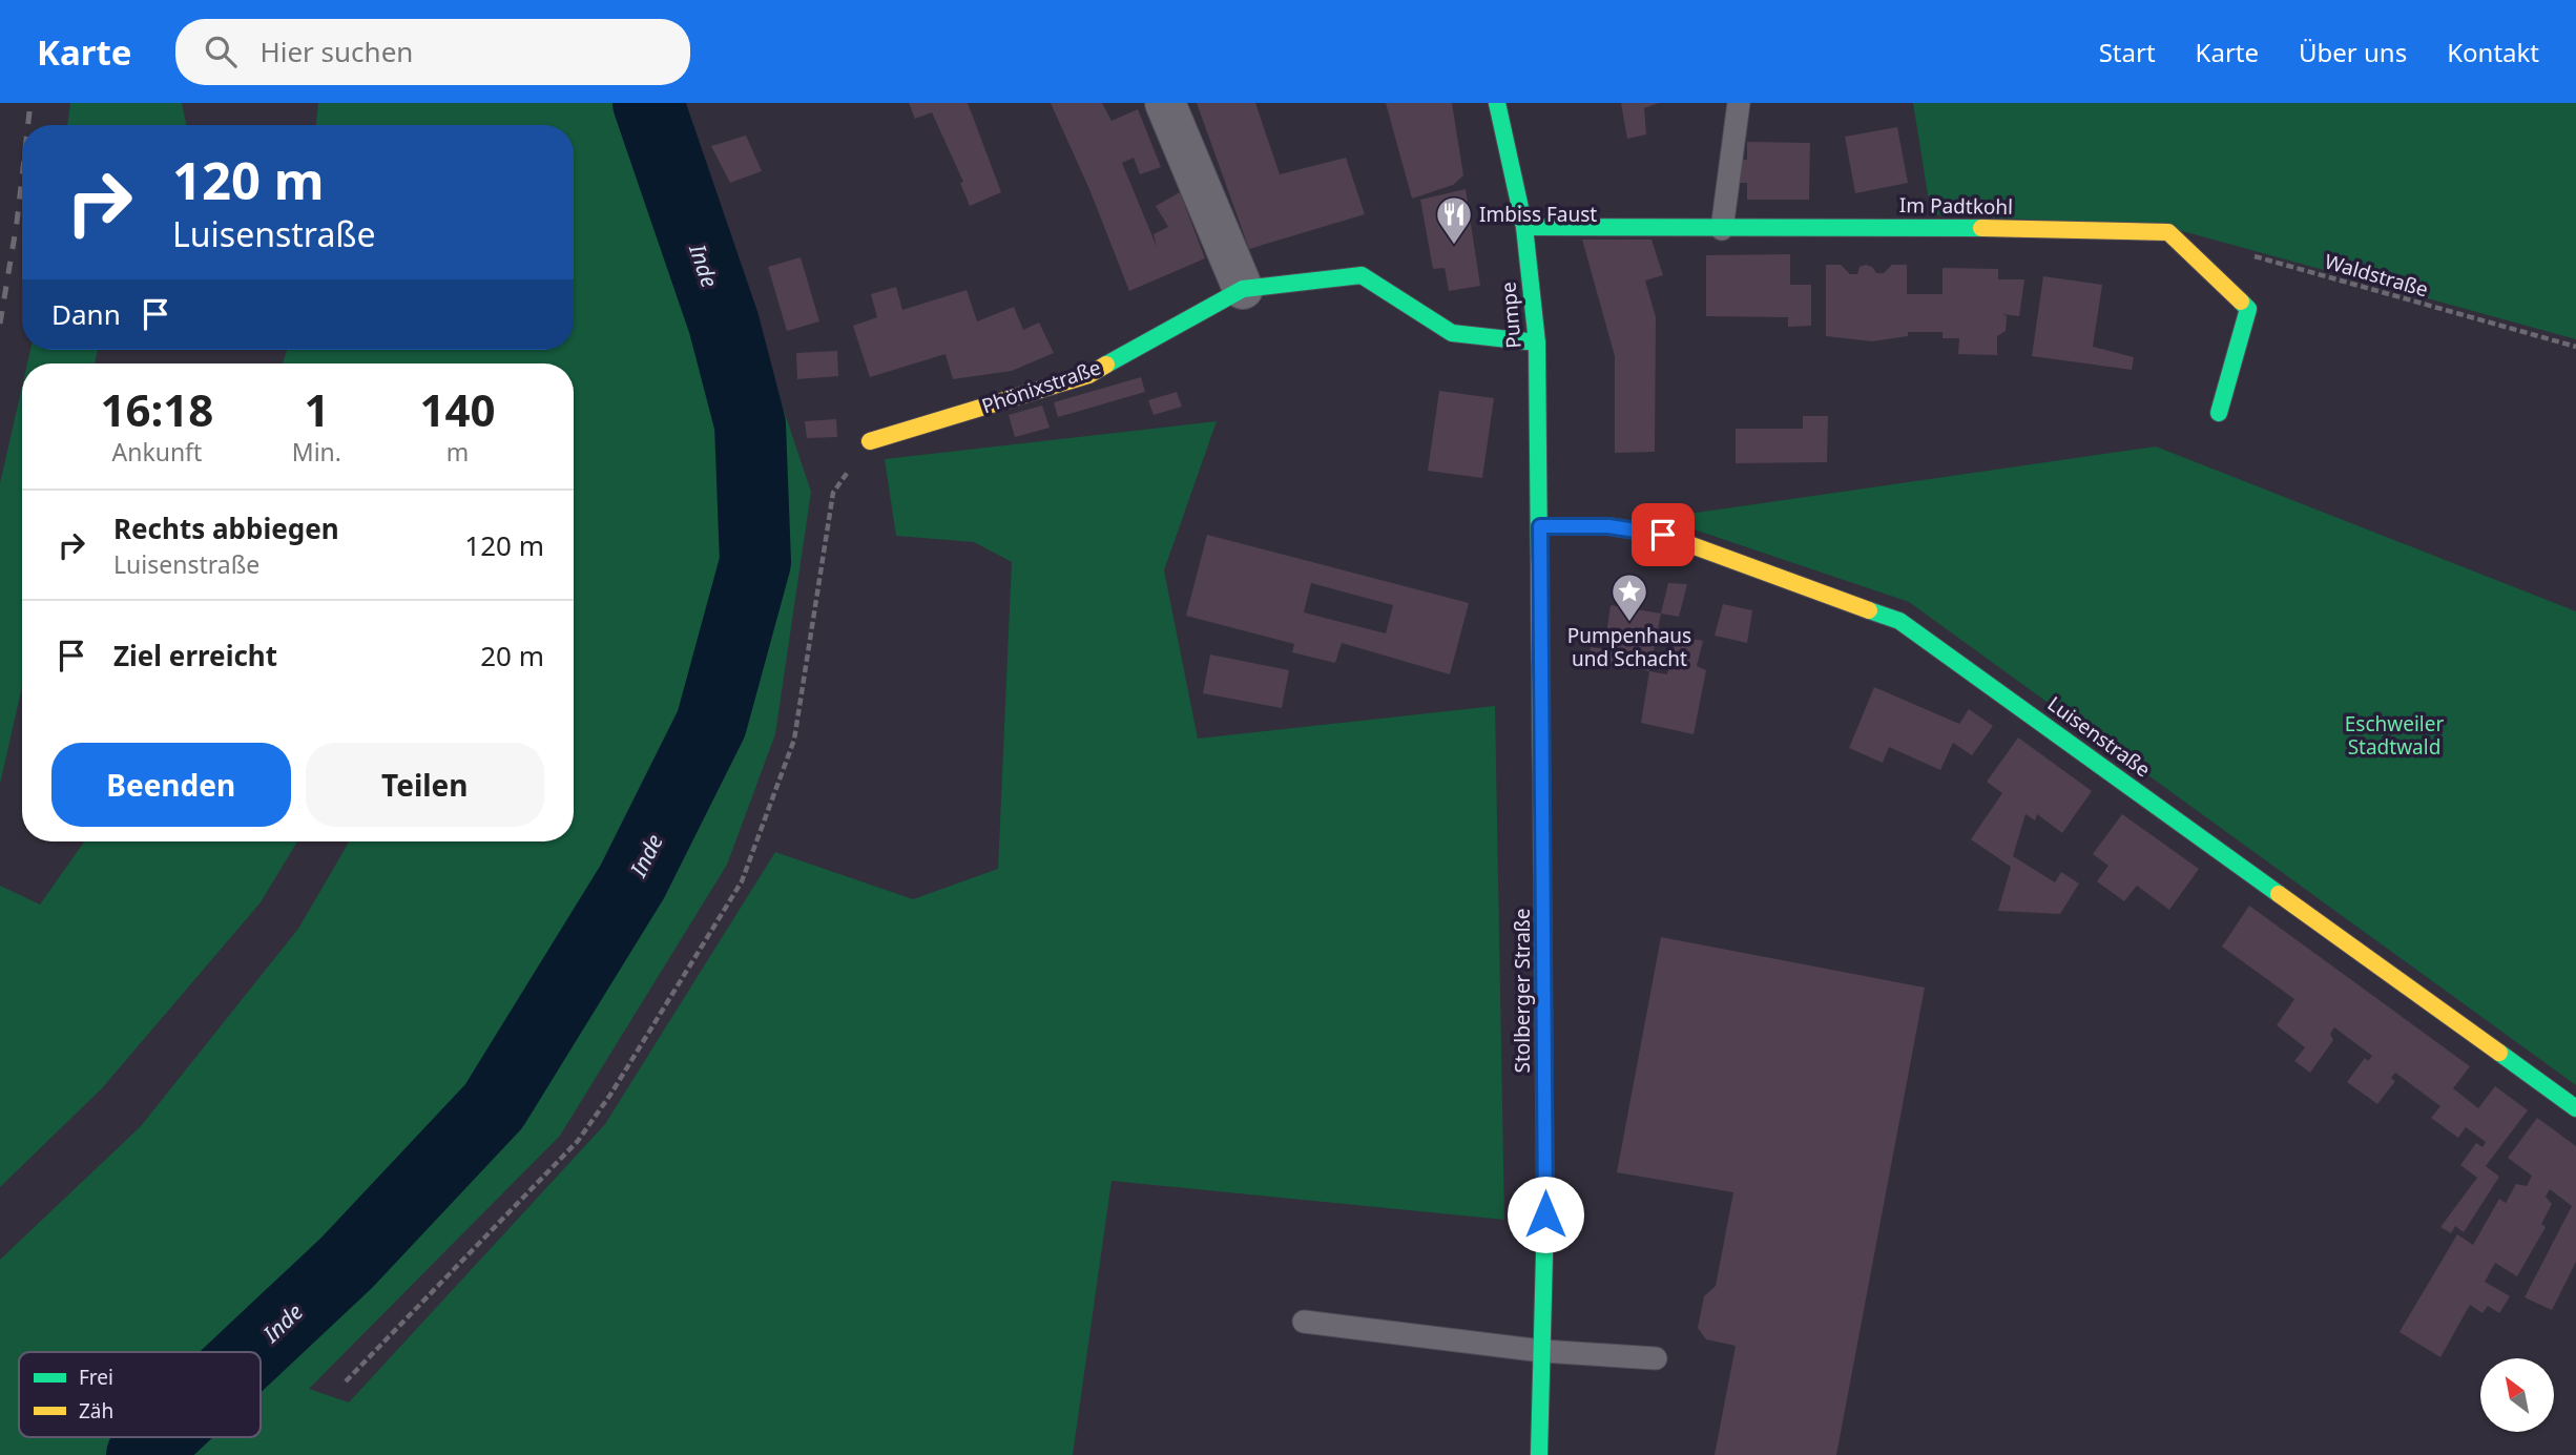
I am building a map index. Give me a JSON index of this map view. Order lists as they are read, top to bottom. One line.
{"streets":{"street":["Im Padtkohl","Pumpe","Phönixstraße","Luisenstraße","Stolberger Straße"],"path":["Waldstraße"]},"crossings":[["Im Padtkohl","Pumpe"],["Pumpe","Phönixstraße"],["Pumpe","Luisenstraße"],["Pumpe","Stolberger Straße"],["Luisenstraße","Stolberger Straße"]],"water":["Inde"],"parks":["Eschweiler Stadtwald"],"places":{"restaurant":["Imbiss Faust"],"place":["Pumpenhaus und Schacht"]},"legend":["Frei","Zäh"],"north":"top left","page":{"header":"Karte","search":"Hier suchen","nav":["Start","Karte","Über uns","Kontakt"],"turn":["120 m","Luisenstraße"],"then":"Dann","eta":["16:18","Ankunft","1","Min.","140","m"],"list":[{"name":"Rechts abbiegen","note":"Luisenstraße","value":"120 m"},{"name":"Ziel erreicht","value":"20 m"}],"buttons":["Beenden","Teilen"]}}
